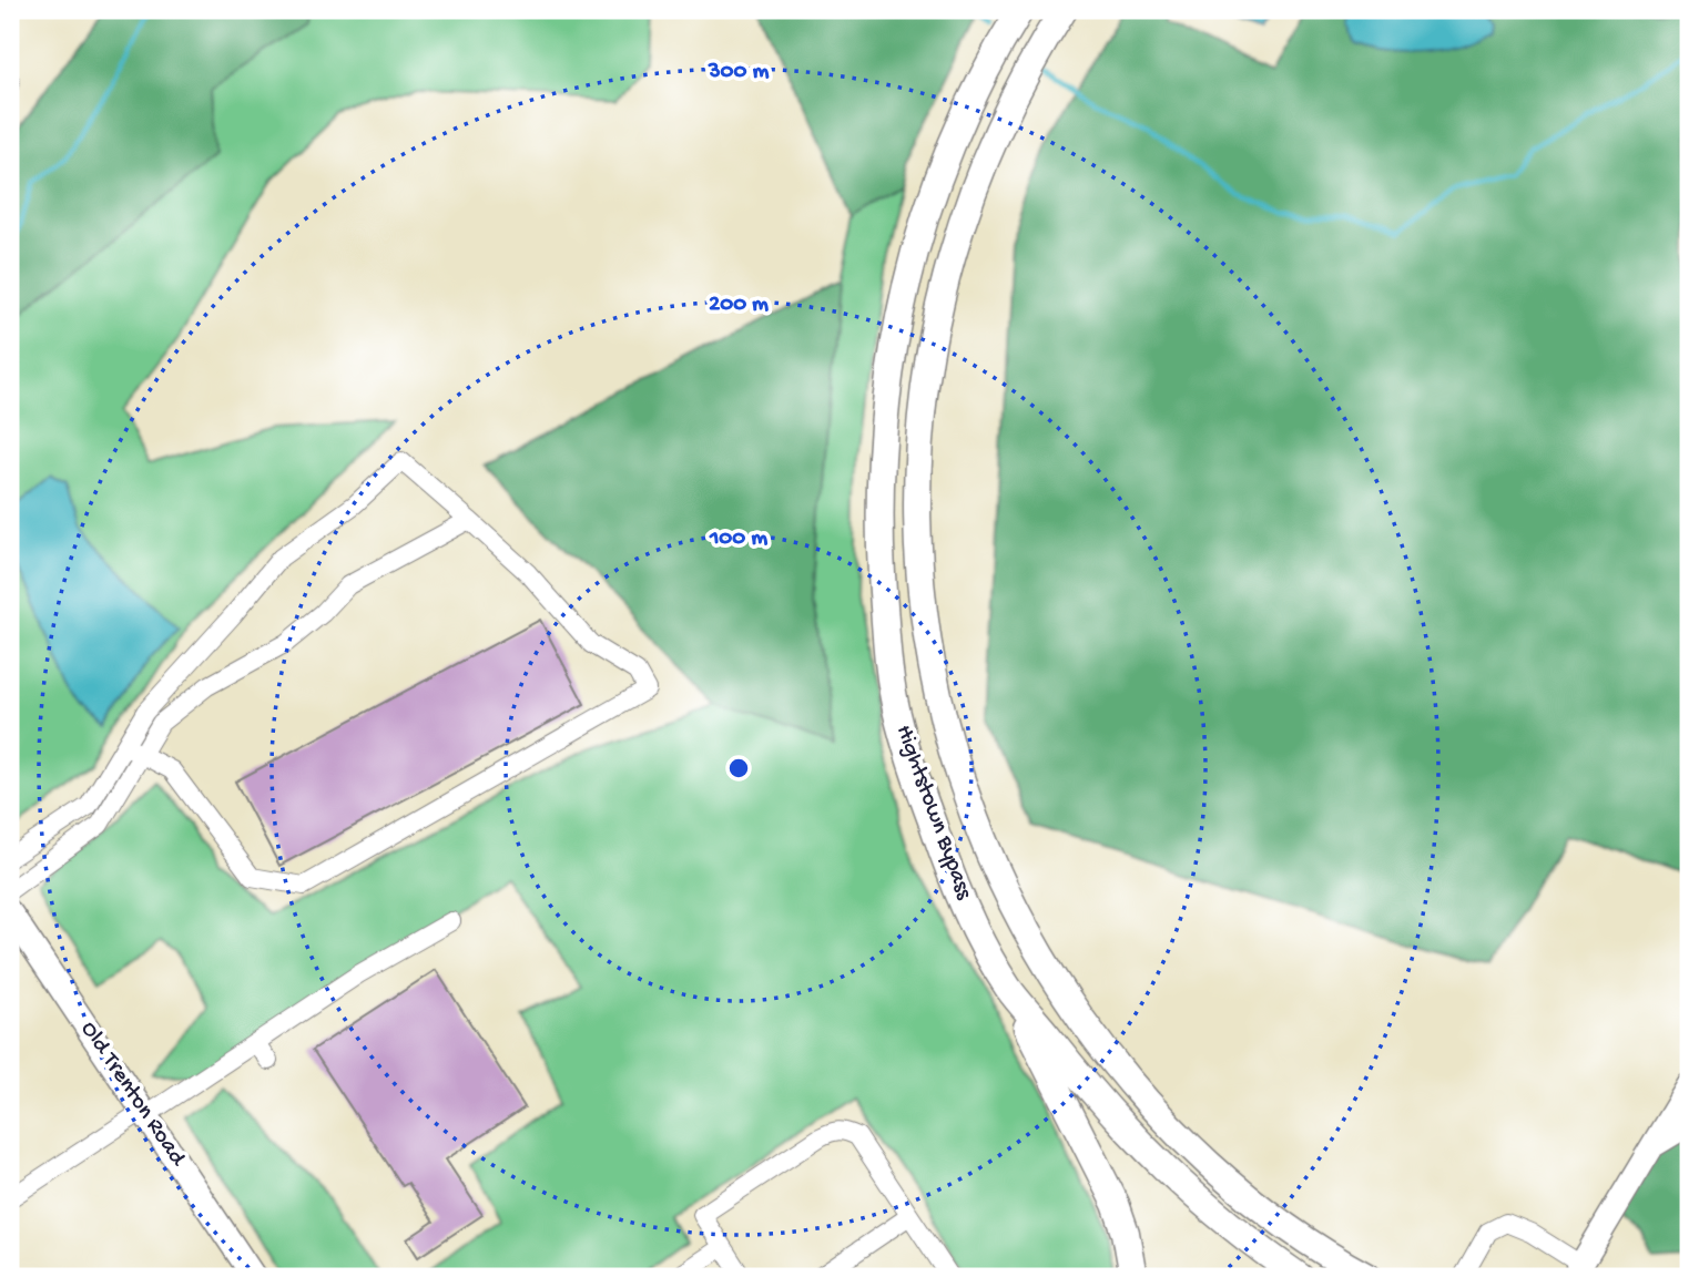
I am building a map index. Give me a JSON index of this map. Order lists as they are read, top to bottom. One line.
{"streets":{"highway":["Hightstown Bypass"],"main road":["Old Trenton Road"]},"rings":["300 m","200 m","100 m"]}
